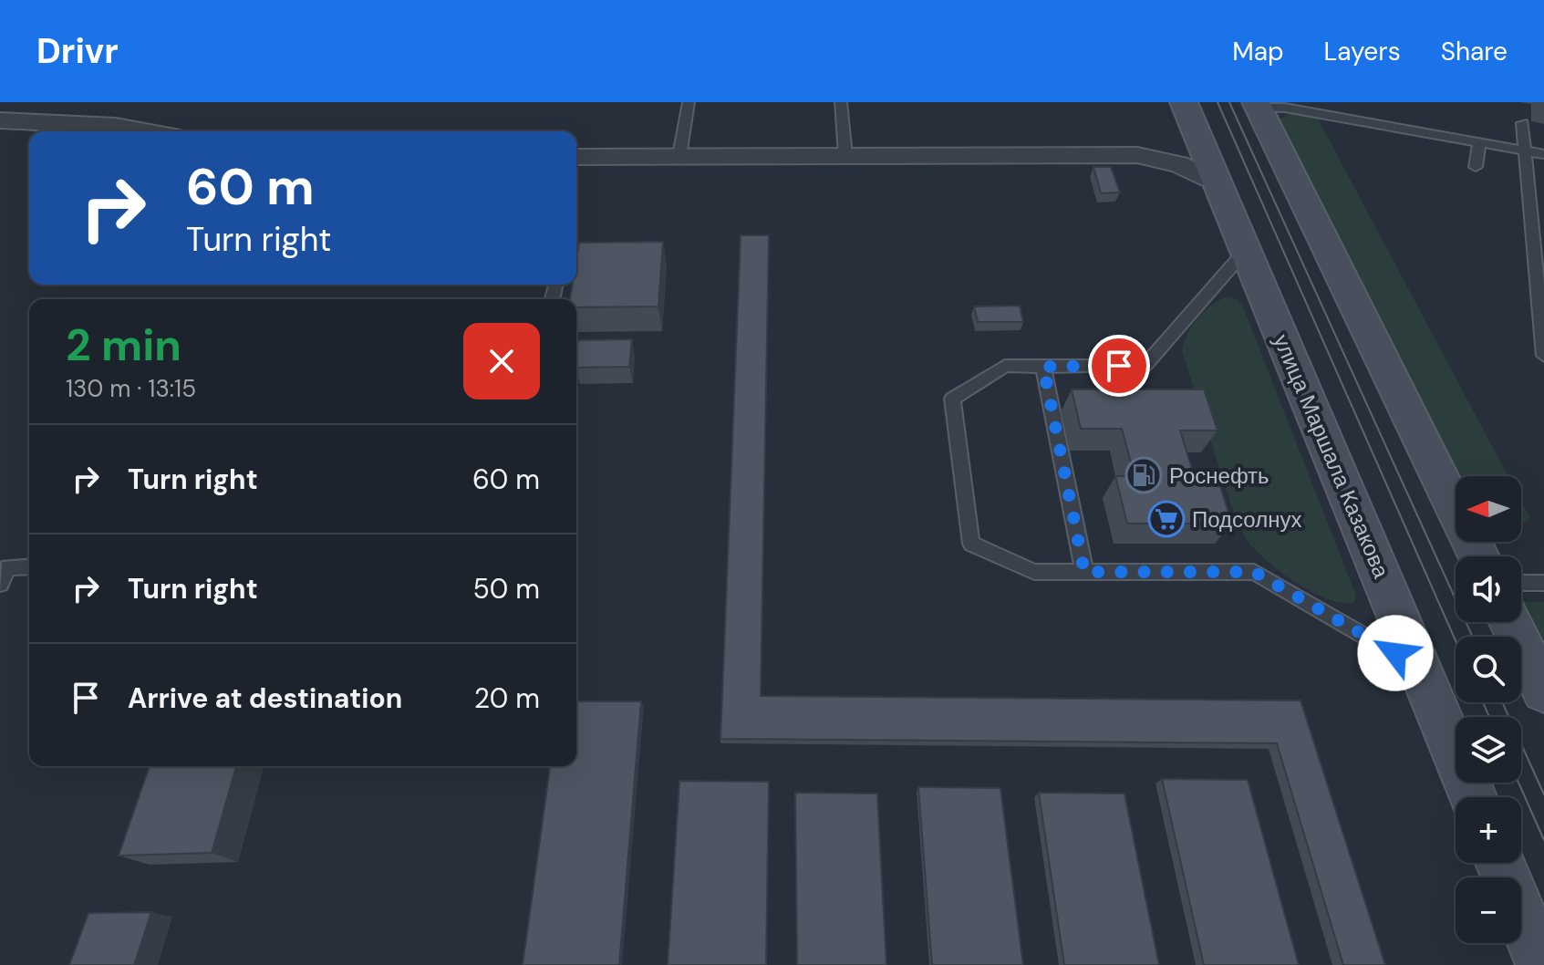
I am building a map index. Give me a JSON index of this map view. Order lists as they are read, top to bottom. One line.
{"streets":{"main road":["улица Маршала Казакова"]},"places":{"fuel station":["Роснефть"],"supermarket":["Подсолнух"]},"north":"left","page":{"header":"Drivr","nav":["Map","Layers","Share"],"turn":["60 m","Turn right"],"heading":["2 min","130 m · 13:15"],"list":[{"name":"Turn right","value":"60 m"},{"name":"Turn right","value":"50 m"},{"name":"Arrive at destination","value":"20 m"}],"map_buttons":["+","−"]}}
